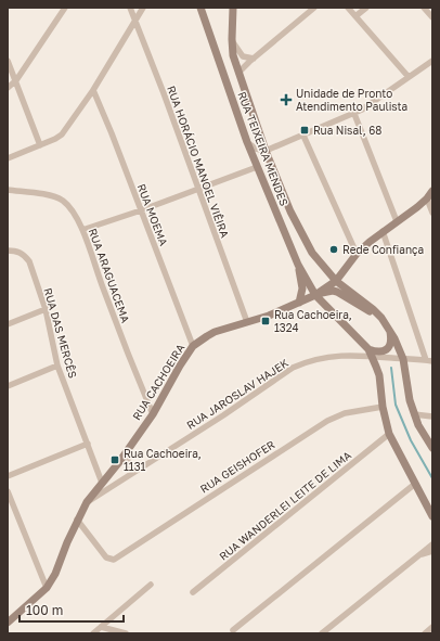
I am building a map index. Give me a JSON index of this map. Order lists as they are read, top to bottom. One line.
{"streets":{"main road":["RUA TEIXEIRA MENDES","RUA CACHOEIRA"],"street":["RUA HORÁCIO MANOEL VIÊIRA","RUA MOEMA","RUA ARAGUACEMA","RUA DAS MERCÊS","RUA JAROSLAV HAJEK","RUA GEISHOFER","RUA WANDERLEI LEITE DE LIMA"]},"crossings":[["RUA TEIXEIRA MENDES","RUA CACHOEIRA"],["RUA TEIXEIRA MENDES","RUA JAROSLAV HAJEK"],["RUA HORÁCIO MANOEL VIÊIRA","RUA CACHOEIRA"],["RUA MOEMA","RUA CACHOEIRA"],["RUA ARAGUACEMA","RUA CACHOEIRA"],["RUA DAS MERCÊS","RUA CACHOEIRA"],["RUA CACHOEIRA","RUA JAROSLAV HAJEK"],["RUA CACHOEIRA","RUA GEISHOFER"]],"places":{"health":["Unidade de Pronto Atendimento Paulista"],"transit":["Rua Nisal, 68","Rua Cachoeira, 1324","Rua Cachoeira, 1131"],"other":["Rede Confiança"]},"scale_bar":"100 m"}
